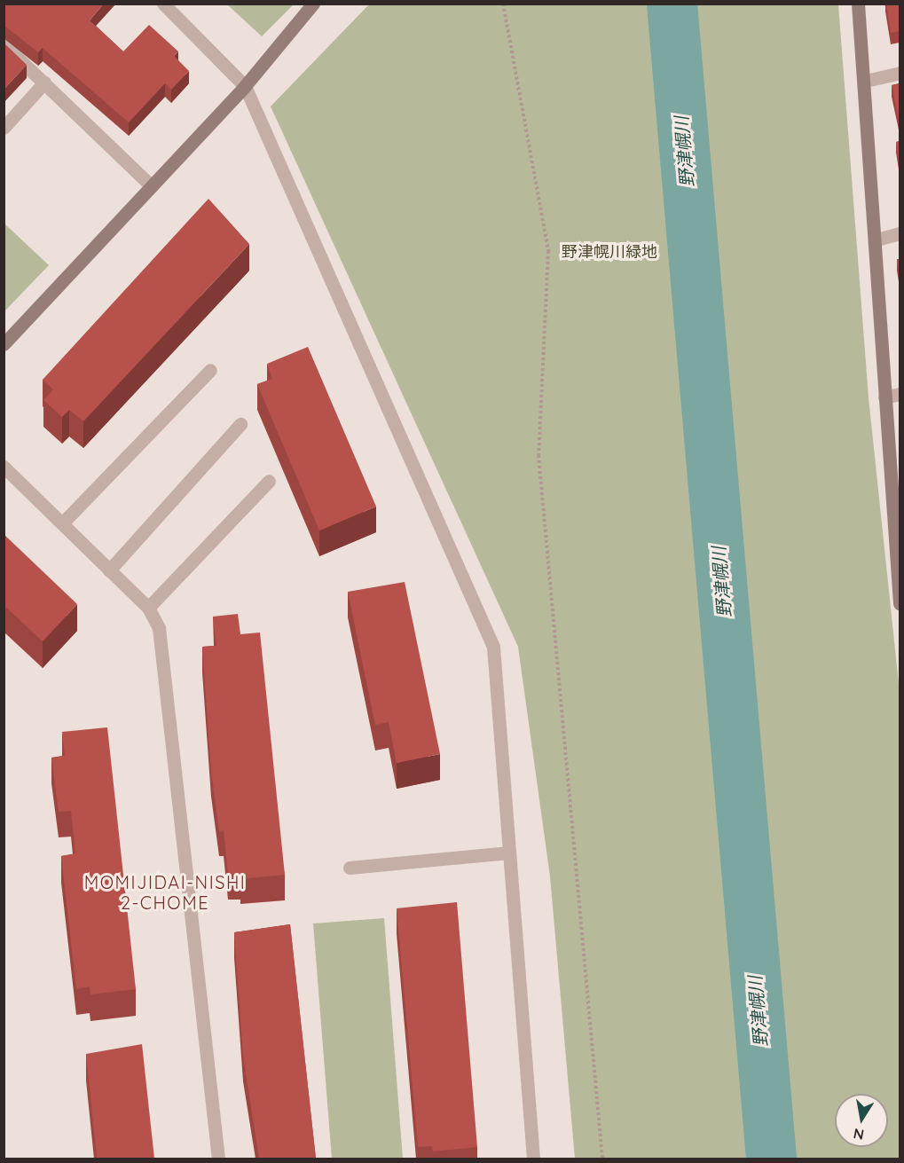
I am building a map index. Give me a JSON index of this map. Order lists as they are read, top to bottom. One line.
{"districts":["MOMIJIDAI-NISHI 2-CHOME"],"water":["野津幌川"],"parks":["野津幌川緑地"],"north":"bottom"}
